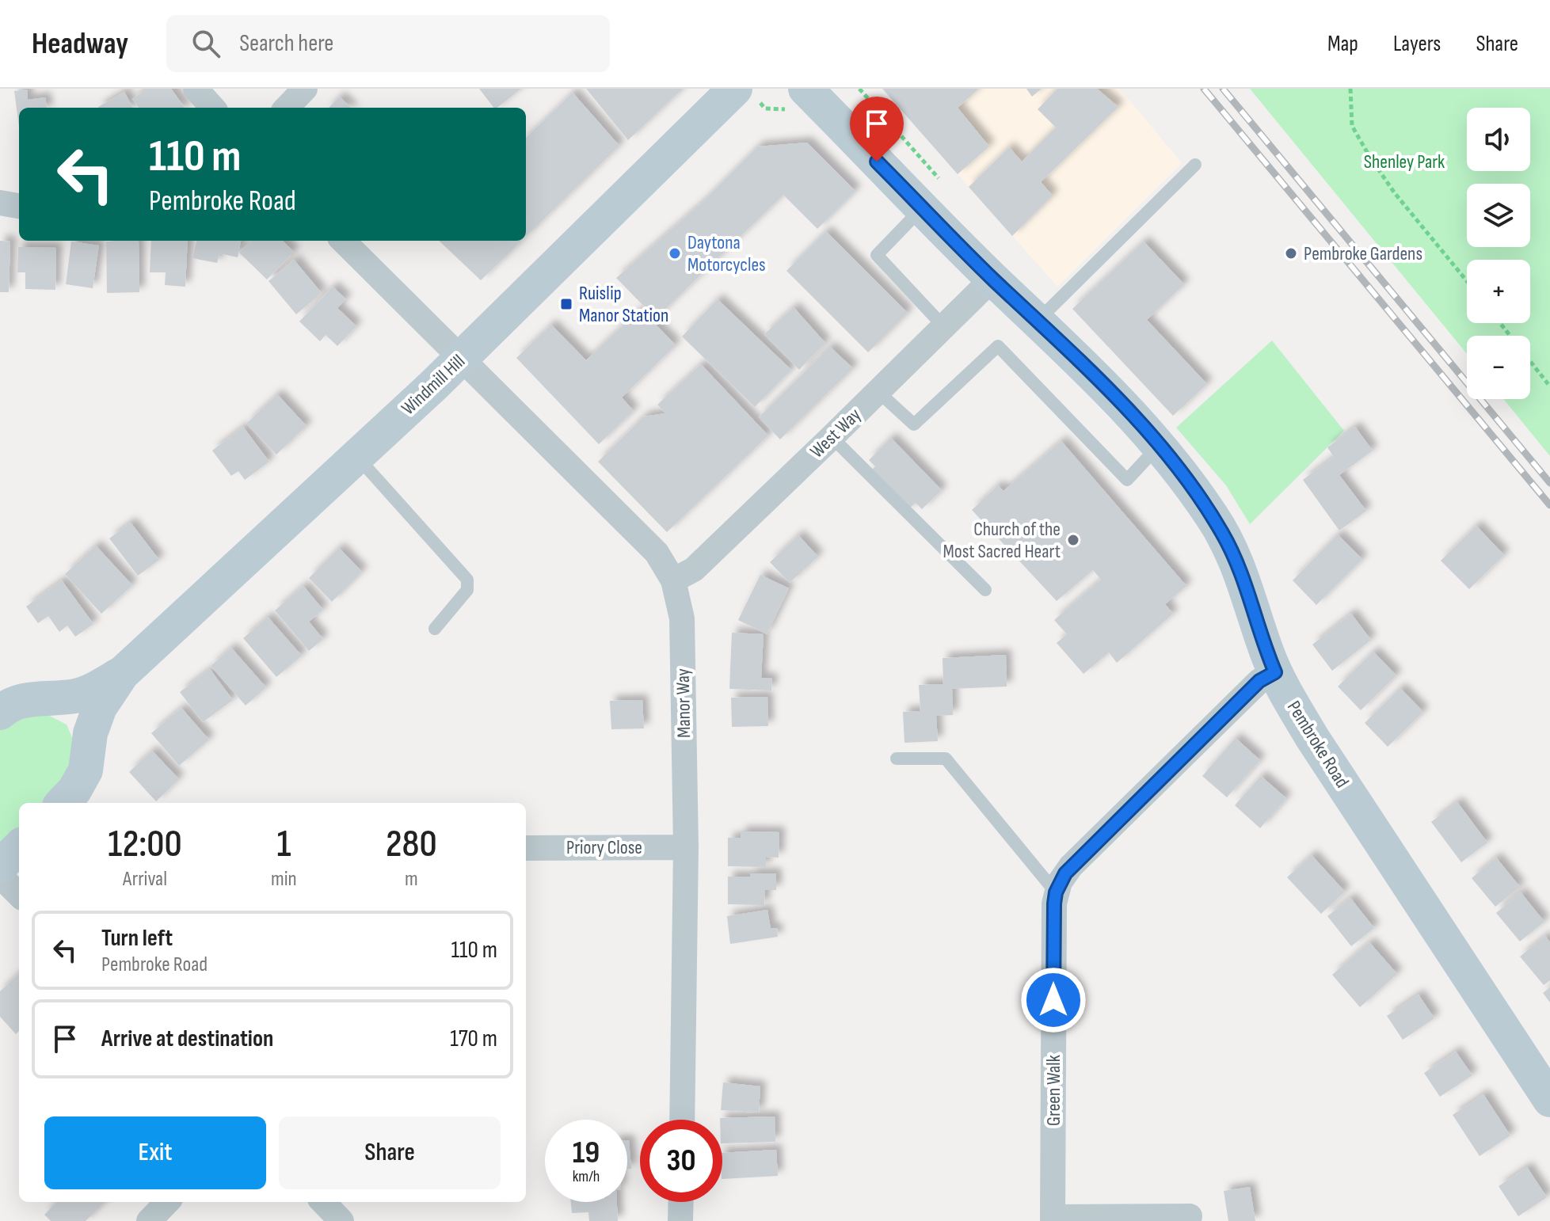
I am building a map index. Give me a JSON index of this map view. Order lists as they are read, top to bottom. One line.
{"streets":{"street":["Windmill Hill","West Way","Manor Way","Pembroke Road","Priory Close","Green Walk"]},"crossings":[["Windmill Hill","Manor Way"],["West Way","Manor Way"],["West Way","Pembroke Road"],["Manor Way","Priory Close"]],"parks":["Shenley Park"],"places":{"other":["Daytona Motorcycles","Pembroke Gardens","Church of the Most Sacred Heart"],"transit":["Ruislip Manor Station"]},"page":{"header":"Headway","search":"Search here","nav":["Map","Layers","Share"],"map_buttons":["+","−"],"turn":["110 m","Pembroke Road"],"eta":["12:00","Arrival","1","min","280","m"],"list":[{"name":"Turn left","note":"Pembroke Road","value":"110 m"},{"name":"Arrive at destination","value":"170 m"}],"buttons":["Exit","Share"],"speed":"19 km/h","limit":"30"}}
